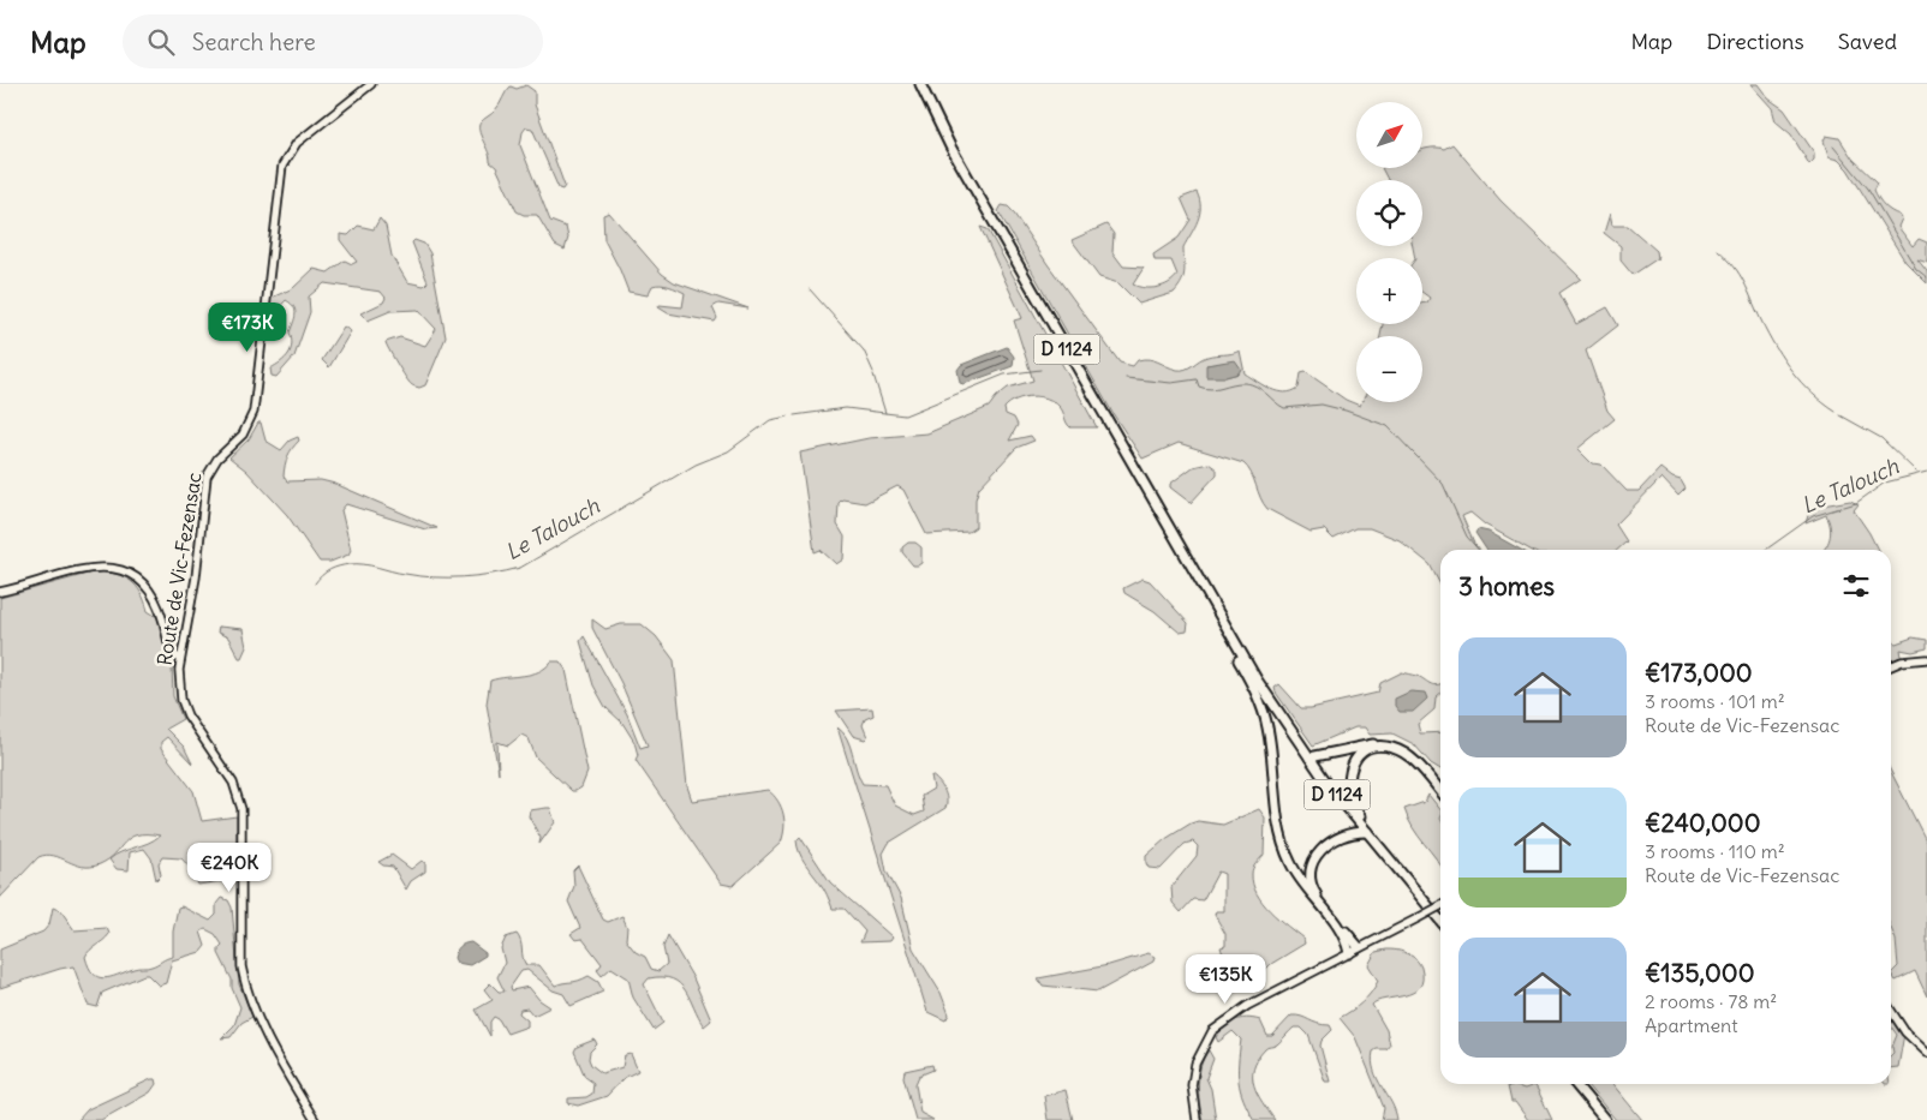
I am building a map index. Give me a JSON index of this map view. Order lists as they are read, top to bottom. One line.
{"streets":{"highway":["D 1124"],"main road":["Route de Vic-Fezensac"]},"water":["Le Talouch"],"north":"top right","page":{"header":"Map","search":"Search here","nav":["Map","Directions","Saved"],"map_buttons":["+","−"],"price":["€173K","€240K","€135K"],"heading":"3 homes","list":[{"name":"€173,000","note":"3 rooms · 101 m² · Route de Vic-Fezensac"},{"name":"€240,000","note":"3 rooms · 110 m² · Route de Vic-Fezensac"},{"name":"€135,000","note":"2 rooms · 78 m² · Apartment"}]}}
